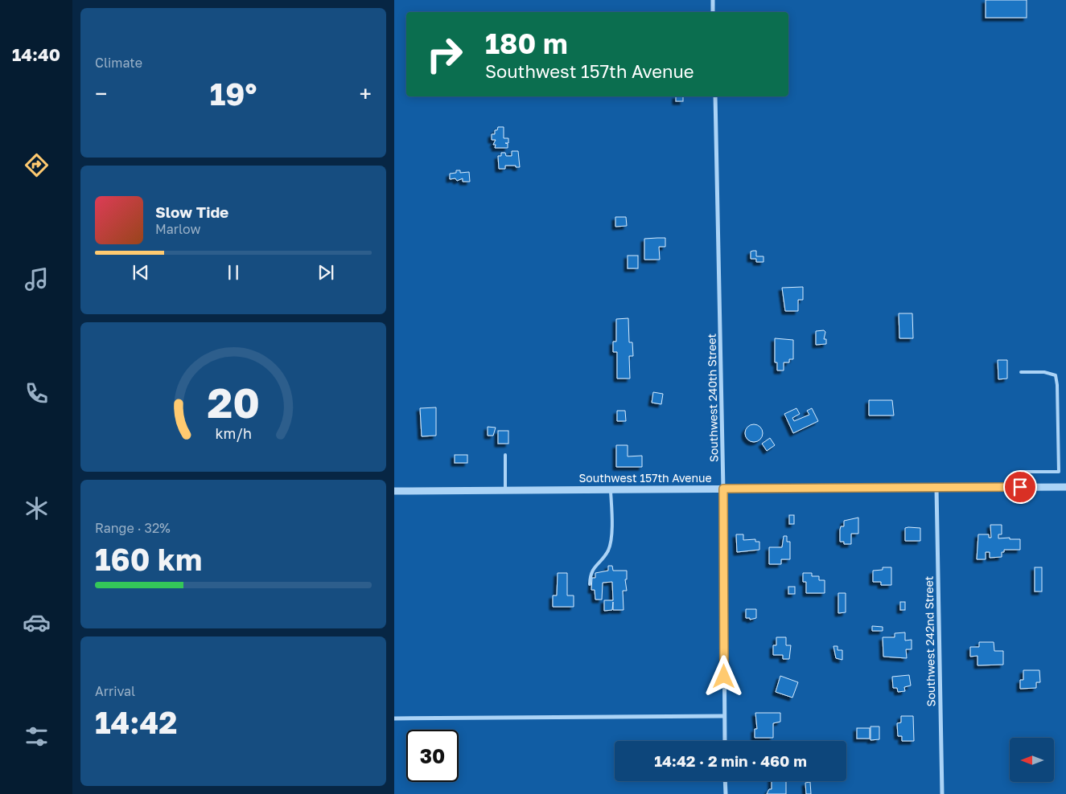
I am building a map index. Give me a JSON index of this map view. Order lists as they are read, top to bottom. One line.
{"streets":{"street":["Southwest 240th Street","Southwest 157th Avenue","Southwest 242nd Street"]},"crossings":[["Southwest 240th Street","Southwest 157th Avenue"],["Southwest 157th Avenue","Southwest 242nd Street"]],"north":"left","page":{"tabs":"14:40","tile":["Climate",["Range · 32%","160 km"],["Arrival","14:42"]],"turn":["180 m","Southwest 157th Avenue"],"heat":["−","19°","+"],"song":["Slow Tide","Marlow"],"limit":"30","trip":"14:42 · 2 min · 460 m","gauge":["20","km/h"]}}
